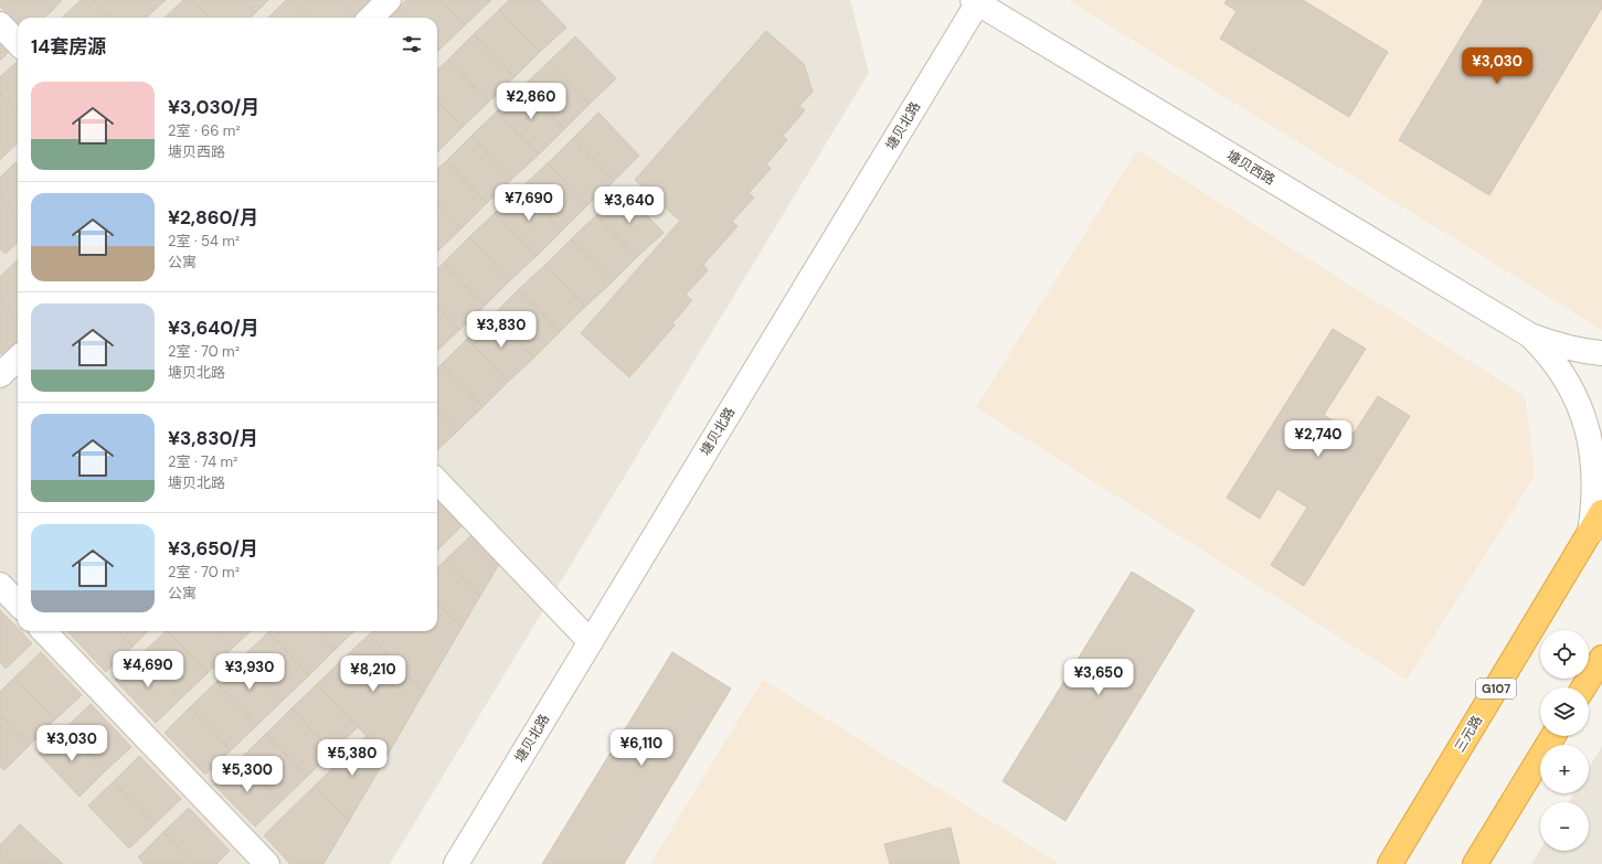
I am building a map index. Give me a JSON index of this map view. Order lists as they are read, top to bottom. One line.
{"streets":{"highway":["G107","三元路"],"street":["塘贝北路","塘贝西路"]},"crossings":[["塘贝北路","塘贝西路"]],"page":{"heading":"14套房源","price":["¥3,030","¥2,860","¥7,690","¥3,640","¥3,830","¥2,740","¥4,690","¥3,930","¥8,210","¥3,650","¥3,030","¥6,110","¥5,380","¥5,300"],"list":[{"name":"¥3,030/月","note":"2室 · 66 m² · 塘贝西路"},{"name":"¥2,860/月","note":"2室 · 54 m² · 公寓"},{"name":"¥3,640/月","note":"2室 · 70 m² · 塘贝北路"},{"name":"¥3,830/月","note":"2室 · 74 m² · 塘贝北路"},{"name":"¥3,650/月","note":"2室 · 70 m² · 公寓"}],"map_buttons":["+","−"]}}
